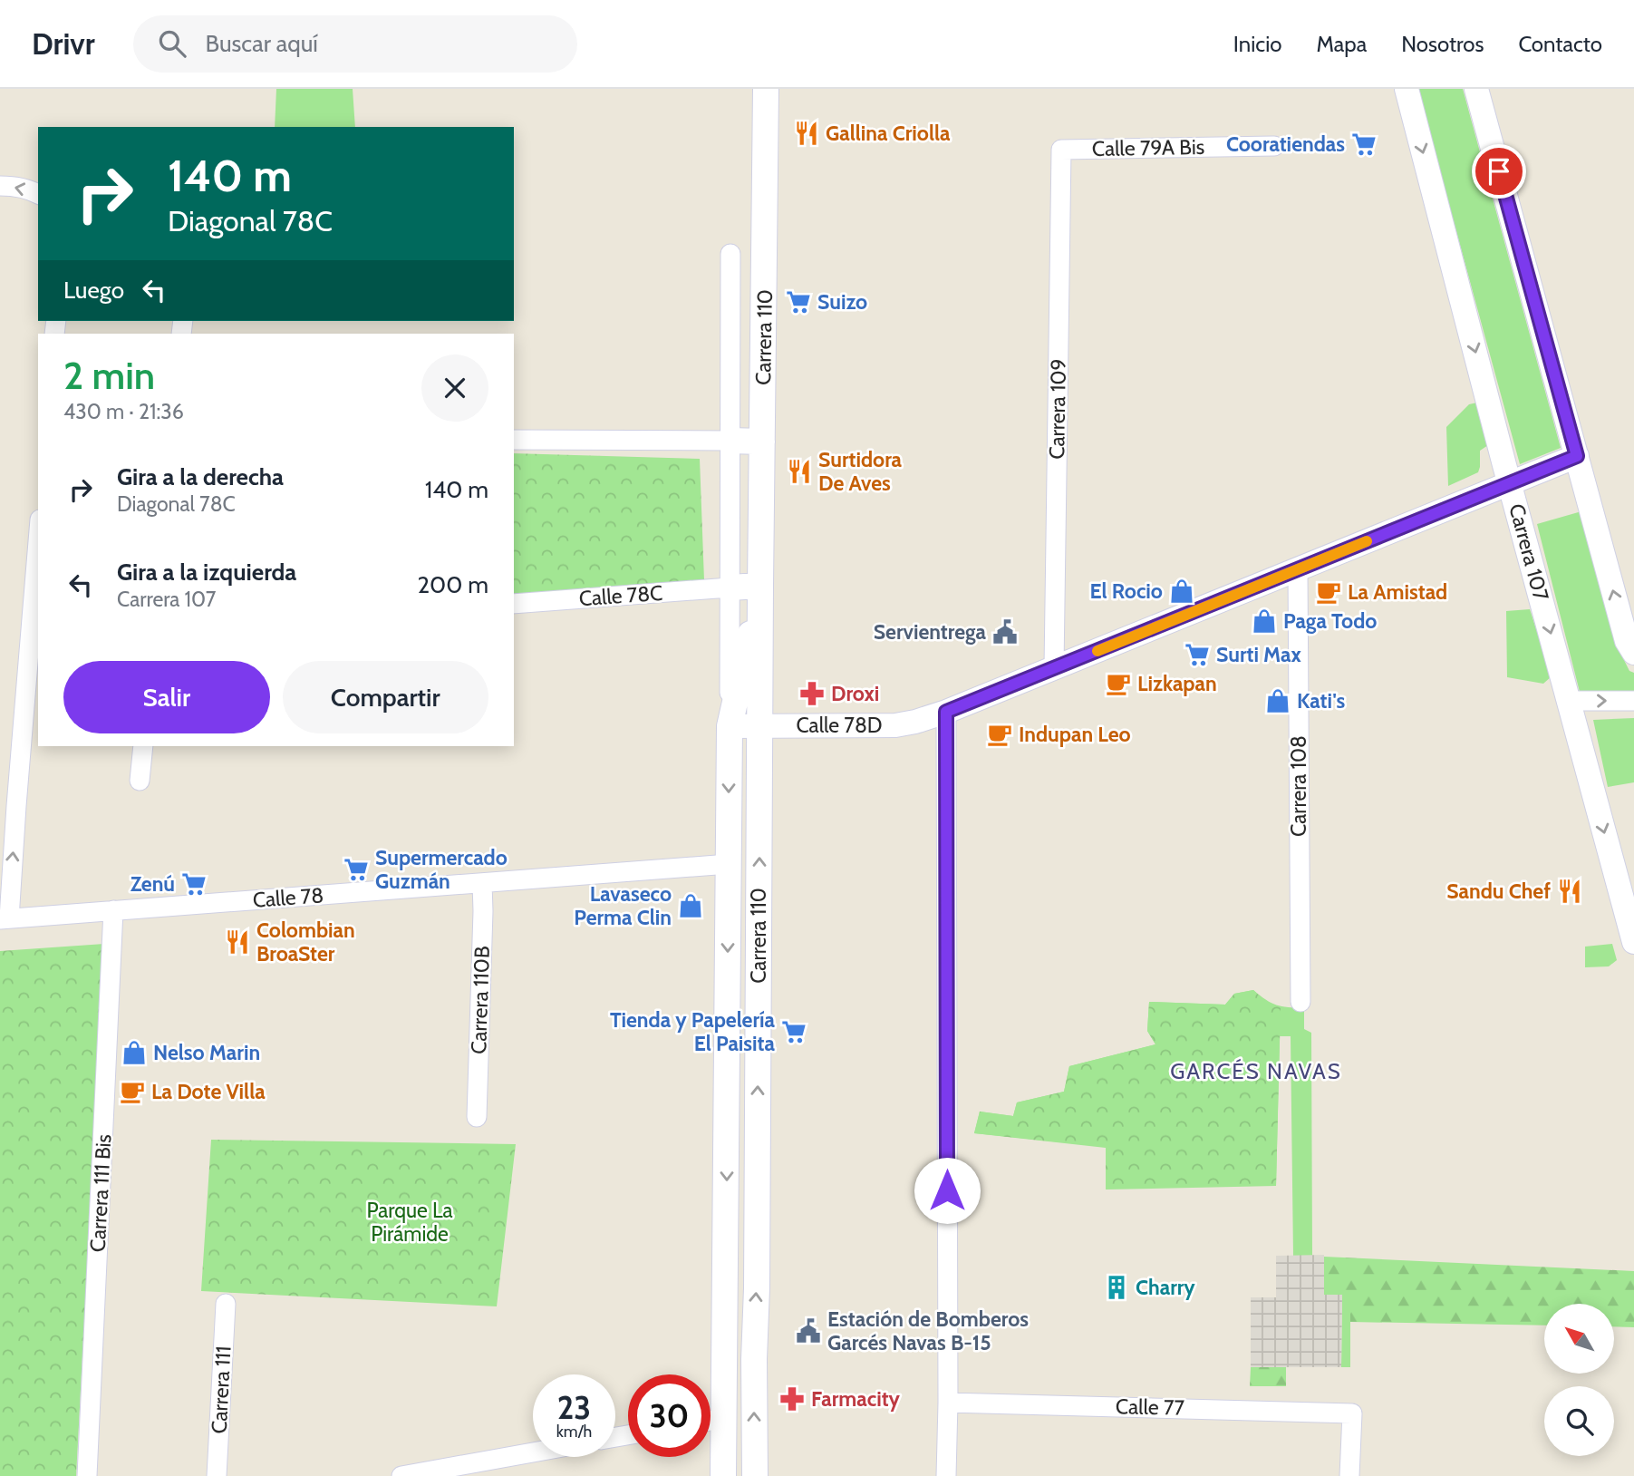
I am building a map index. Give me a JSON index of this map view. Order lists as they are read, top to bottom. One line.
{"streets":{"main road":["Carrera 110"],"street":["Calle 79A Bis","Carrera 109","Carrera 107","Calle 78C","Calle 78D","Carrera 108","Calle 78","Carrera 110B","Carrera 111 Bis","Carrera 111","Calle 77"]},"crossings":[["Calle 79A Bis","Carrera 109"],["Carrera 110","Calle 78C"],["Carrera 110","Calle 78D"],["Carrera 110","Calle 78"],["Carrera 109","Calle 78D"],["Carrera 107","Calle 78D"],["Calle 78D","Carrera 108"],["Calle 78","Carrera 110B"],["Calle 78","Carrera 111 Bis"]],"districts":["GARCÉS NAVAS"],"parks":["Parque La Pirámide"],"places":{"restaurant":["Gallina Criolla","Surtidora De Aves","Sandu Chef","Colombian BroaSter"],"supermarket":["Cooratiendas","Suizo","Surti Max","Supermercado Guzmán","Zenú","Tienda y Papelería El Paisita"],"shop":["El Rocio","Paga Todo","Kati's","Lavaseco Perma Clin","Nelso Marin"],"cafe":["La Amistad","Lizkapan","Indupan Leo","La Dote Villa"],"public building":["Servientrega","Estación de Bomberos Garcés Navas B-15"],"pharmacy":["Droxi","Farmacity"],"building":["Charry"]},"north":"top left","page":{"header":"Drivr","search":"Buscar aquí","nav":["Inicio","Mapa","Nosotros","Contacto"],"turn":["140 m","Diagonal 78C"],"then":"Luego","heading":["2 min","430 m · 21:36"],"list":[{"name":"Gira a la derecha","note":"Diagonal 78C","value":"140 m"},{"name":"Gira a la izquierda","note":"Carrera 107","value":"200 m"}],"buttons":["Salir","Compartir"],"speed":"23 km/h","limit":"30"}}
